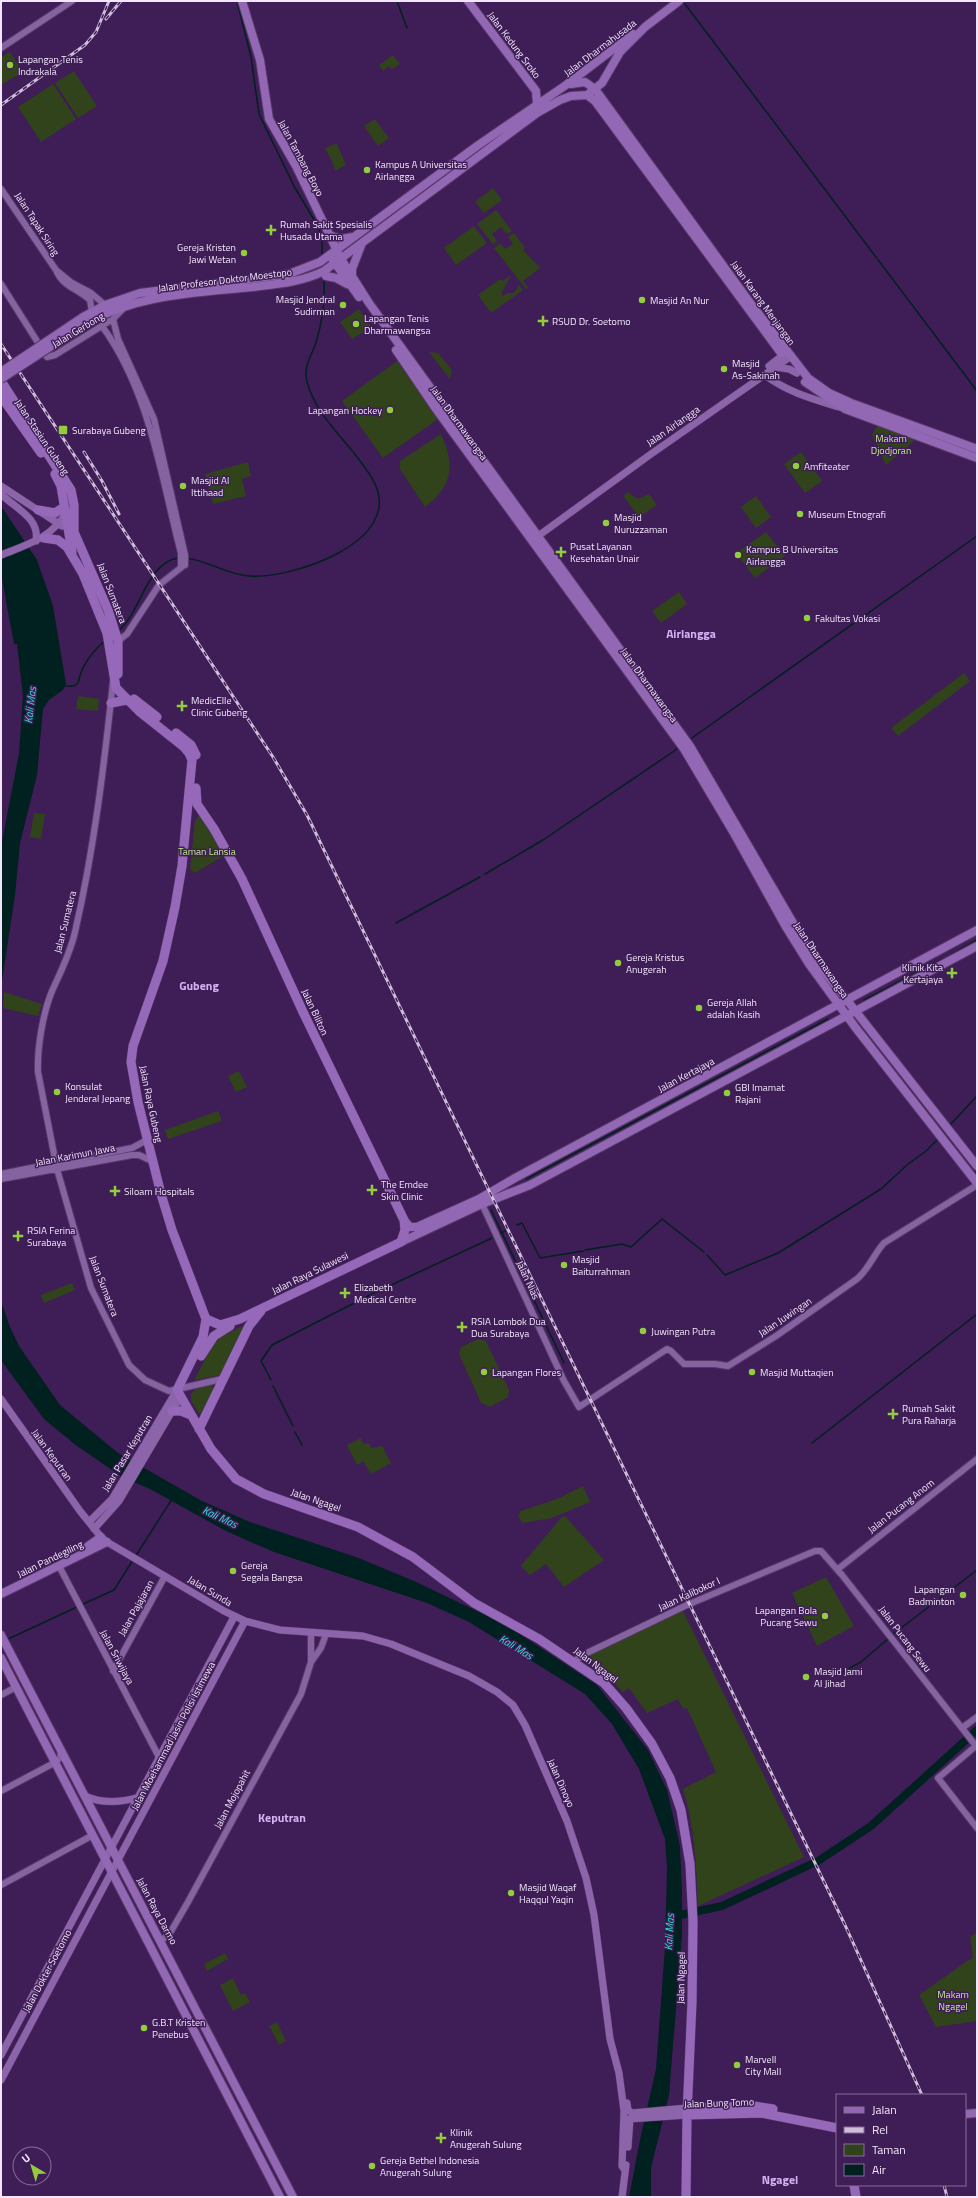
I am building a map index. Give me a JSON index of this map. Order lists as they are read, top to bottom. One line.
{"streets":{"highway":["Jalan Stasiun Gubeng","Jalan Sumatera","Jalan Biliton","Jalan Raya Gubeng","Jalan Raya Sulawesi","Jalan Pasar Keputran","Jalan Ngagel","Jalan Bung Tomo"],"main road":["Jalan Kedung Sroko","Jalan Dharmahusada","Jalan Tambang Boyo","Jalan Profesor Doktor Moestopo","Jalan Karang Menjangan","Jalan Dharmawangsa","Jalan Airlangga","Jalan Kertajaya","Jalan Keputran","Jalan Pandegiling","Jalan Sunda","Jalan Moehammad Jasin Polisi Istimewa","Jalan Dinoyo","Jalan Raya Darmo","Jalan Dokter Soetomo"],"street":["Jalan Tapak Siring","Jalan Gerbong","Jalan Karimun Jawa","Jalan Nias","Jalan Juwingan","Jalan Pucang Anom","Jalan Kalibokor I","Jalan Pajajaran","Jalan Pucang Sewu","Jalan Sriwijaya","Jalan Mojopahit"]},"crossings":[["Jalan Kedung Sroko","Jalan Profesor Doktor Moestopo"],["Jalan Dharmahusada","Jalan Profesor Doktor Moestopo"],["Jalan Tapak Siring","Jalan Profesor Doktor Moestopo"],["Jalan Profesor Doktor Moestopo","Jalan Karang Menjangan"],["Jalan Profesor Doktor Moestopo","Jalan Gerbong"],["Jalan Profesor Doktor Moestopo","Jalan Dharmawangsa"],["Jalan Karang Menjangan","Jalan Airlangga"],["Jalan Dharmawangsa","Jalan Airlangga"],["Jalan Dharmawangsa","Jalan Kertajaya"],["Jalan Dharmawangsa","Jalan Juwingan"],["Jalan Stasiun Gubeng","Jalan Sumatera"],["Jalan Sumatera","Jalan Biliton"],["Jalan Sumatera","Jalan Raya Gubeng"],["Jalan Sumatera","Jalan Karimun Jawa"],["Jalan Sumatera","Jalan Pasar Keputran"],["Jalan Sumatera","Jalan Ngagel"],["Jalan Biliton","Jalan Kertajaya"],["Jalan Kertajaya","Jalan Raya Sulawesi"],["Jalan Kertajaya","Jalan Nias"],["Jalan Raya Gubeng","Jalan Karimun Jawa"],["Jalan Raya Gubeng","Jalan Raya Sulawesi"],["Jalan Raya Gubeng","Jalan Pasar Keputran"],["Jalan Raya Sulawesi","Jalan Pasar Keputran"],["Jalan Nias","Jalan Juwingan"],["Jalan Pasar Keputran","Jalan Keputran"],["Jalan Pasar Keputran","Jalan Ngagel"],["Jalan Pasar Keputran","Jalan Sunda"],["Jalan Keputran","Jalan Sunda"],["Jalan Ngagel","Jalan Kalibokor I"],["Jalan Ngagel","Jalan Bung Tomo"],["Jalan Pucang Anom","Jalan Pucang Sewu"],["Jalan Pandegiling","Jalan Sunda"],["Jalan Pandegiling","Jalan Sriwijaya"],["Jalan Sunda","Jalan Pajajaran"],["Jalan Sunda","Jalan Moehammad Jasin Polisi Istimewa"],["Jalan Sunda","Jalan Dinoyo"],["Jalan Sunda","Jalan Mojopahit"],["Jalan Kalibokor I","Jalan Pucang Sewu"],["Jalan Pajajaran","Jalan Sriwijaya"],["Jalan Sriwijaya","Jalan Moehammad Jasin Polisi Istimewa"],["Jalan Moehammad Jasin Polisi Istimewa","Jalan Raya Darmo"],["Jalan Moehammad Jasin Polisi Istimewa","Jalan Dokter Soetomo"],["Jalan Dinoyo","Jalan Mojopahit"],["Jalan Dinoyo","Jalan Bung Tomo"],["Jalan Mojopahit","Jalan Raya Darmo"]],"districts":["Airlangga","Gubeng","Keputran","Ngagel"],"water":["Kali Mas"],"parks":["Makam Djodjoran","Taman Lansia","Makam Ngagel"],"places":{"other":["Lapangan Tenis Indrakala","Kampus A Universitas Airlangga","Gereja Kristen Jawi Wetan","Masjid An Nur","Masjid Jendral Sudirman","Lapangan Tenis Dharmawangsa","Masjid As-Sakinah","Lapangan Hockey","Amfiteater","Masjid Al Ittihaad","Museum Etnografi","Masjid Nuruzzaman","Kampus B Universitas Airlangga","Fakultas Vokasi","Gereja Kristus Anugerah","Gereja Allah adalah Kasih","Konsulat Jenderal Jepang","GBI Imamat Rajani","Masjid Baiturrahman","Juwingan Putra","Lapangan Flores","Masjid Muttaqien","Gereja Segala Bangsa","Lapangan Badminton","Lapangan Bola Pucang Sewu","Masjid Jami Al Jihad","Masjid Waqaf Haqqul Yaqin","G.B.T Kristen Penebus","Marvell City Mall","Gereja Bethel Indonesia Anugerah Sulung"],"health":["Rumah Sakit Spesialis Husada Utama","RSUD Dr. Soetomo","Pusat Layanan Kesehatan Unair","MedicElle Clinic Gubeng","Klinik Kita Kertajaya","The Emdee Skin Clinic","Siloam Hospitals","RSIA Ferina Surabaya","Elizabeth Medical Centre","RSIA Lombok Dua Dua Surabaya","Rumah Sakit Pura Raharja","Klinik Anugerah Sulung"],"transit":["Surabaya Gubeng"]},"legend":["Jalan","Rel","Taman","Air"],"north":"top left"}
